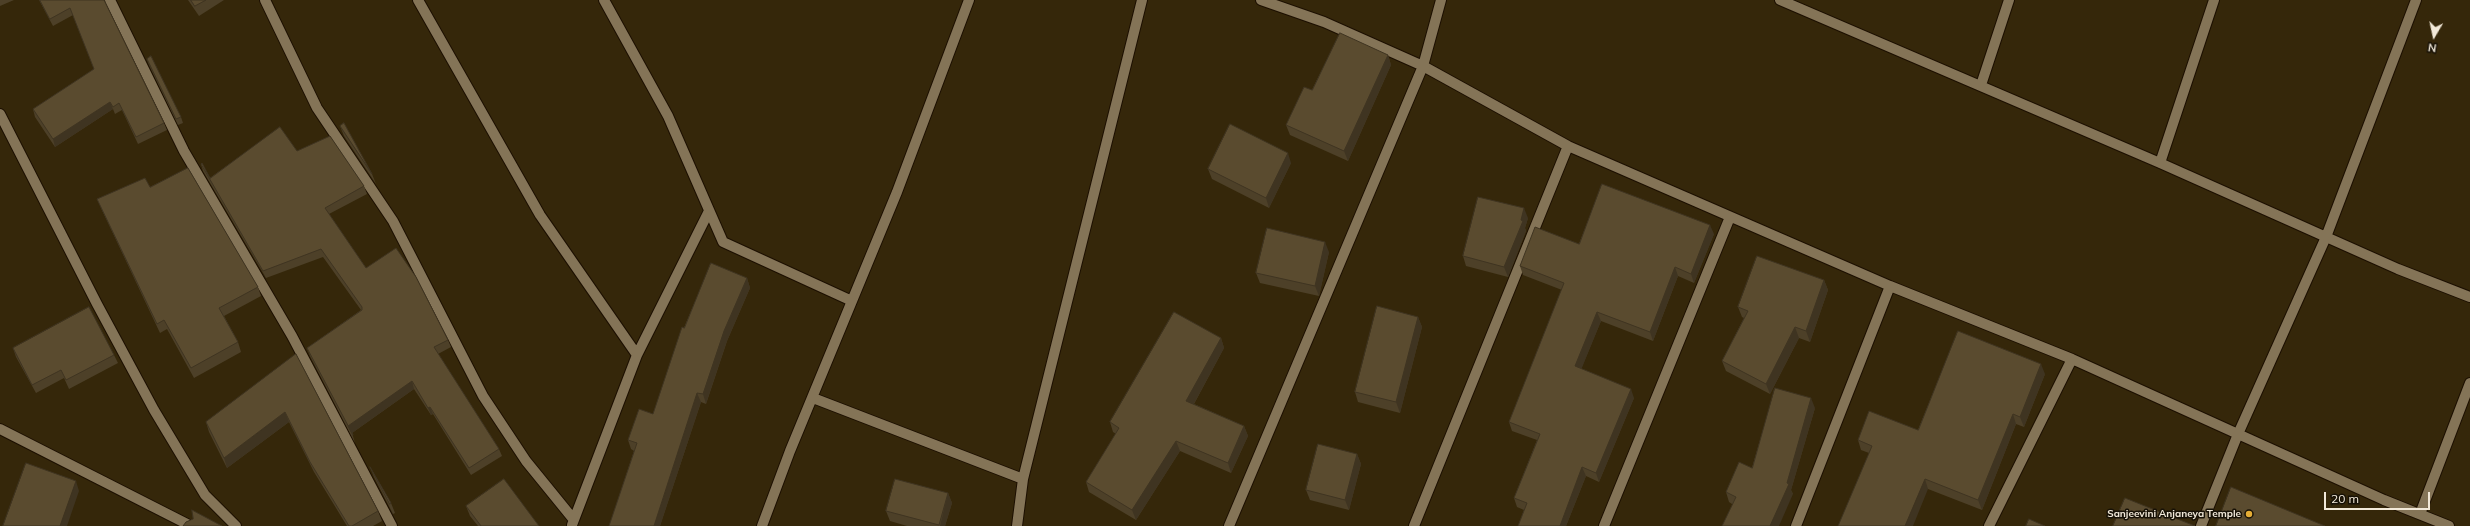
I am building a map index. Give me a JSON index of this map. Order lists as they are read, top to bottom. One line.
{"places":["Sanjeevini Anjaneya Temple"],"scale_bar":"20 m","north":"bottom"}
